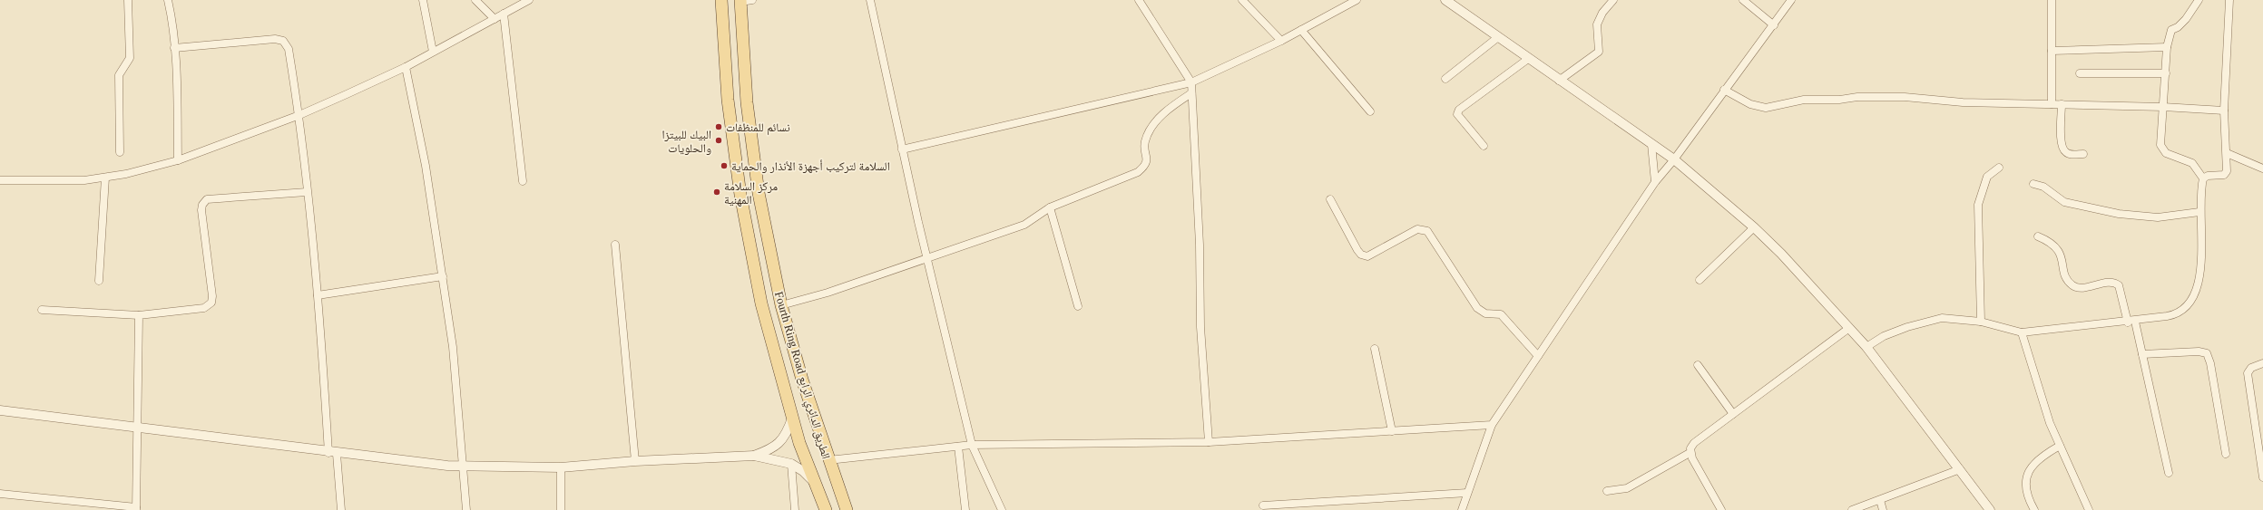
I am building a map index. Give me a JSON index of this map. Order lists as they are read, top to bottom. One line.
{"streets":{"main road":["Fourth Ring Road الطريق الدائري الرابع"]},"places":["نسائم للمنظفات","البيك للبيتزا والحلويات","السلامة لتركيب أجهزة الأنذار والحماية","مركز السلامة المهنية"]}
